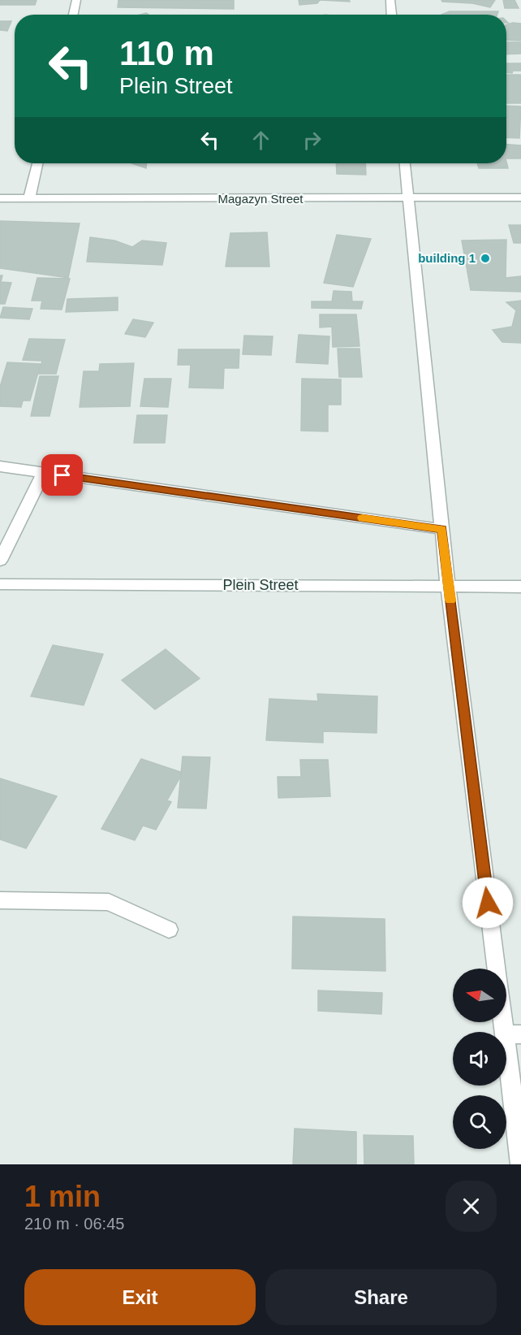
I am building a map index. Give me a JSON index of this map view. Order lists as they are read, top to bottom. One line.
{"streets":{"street":["Magazyn Street","Plein Street"]},"places":["building 1"],"north":"left","page":{"turn":["110 m","Plein Street"],"heading":["1 min","210 m · 06:45"],"buttons":["Exit","Share"]}}
